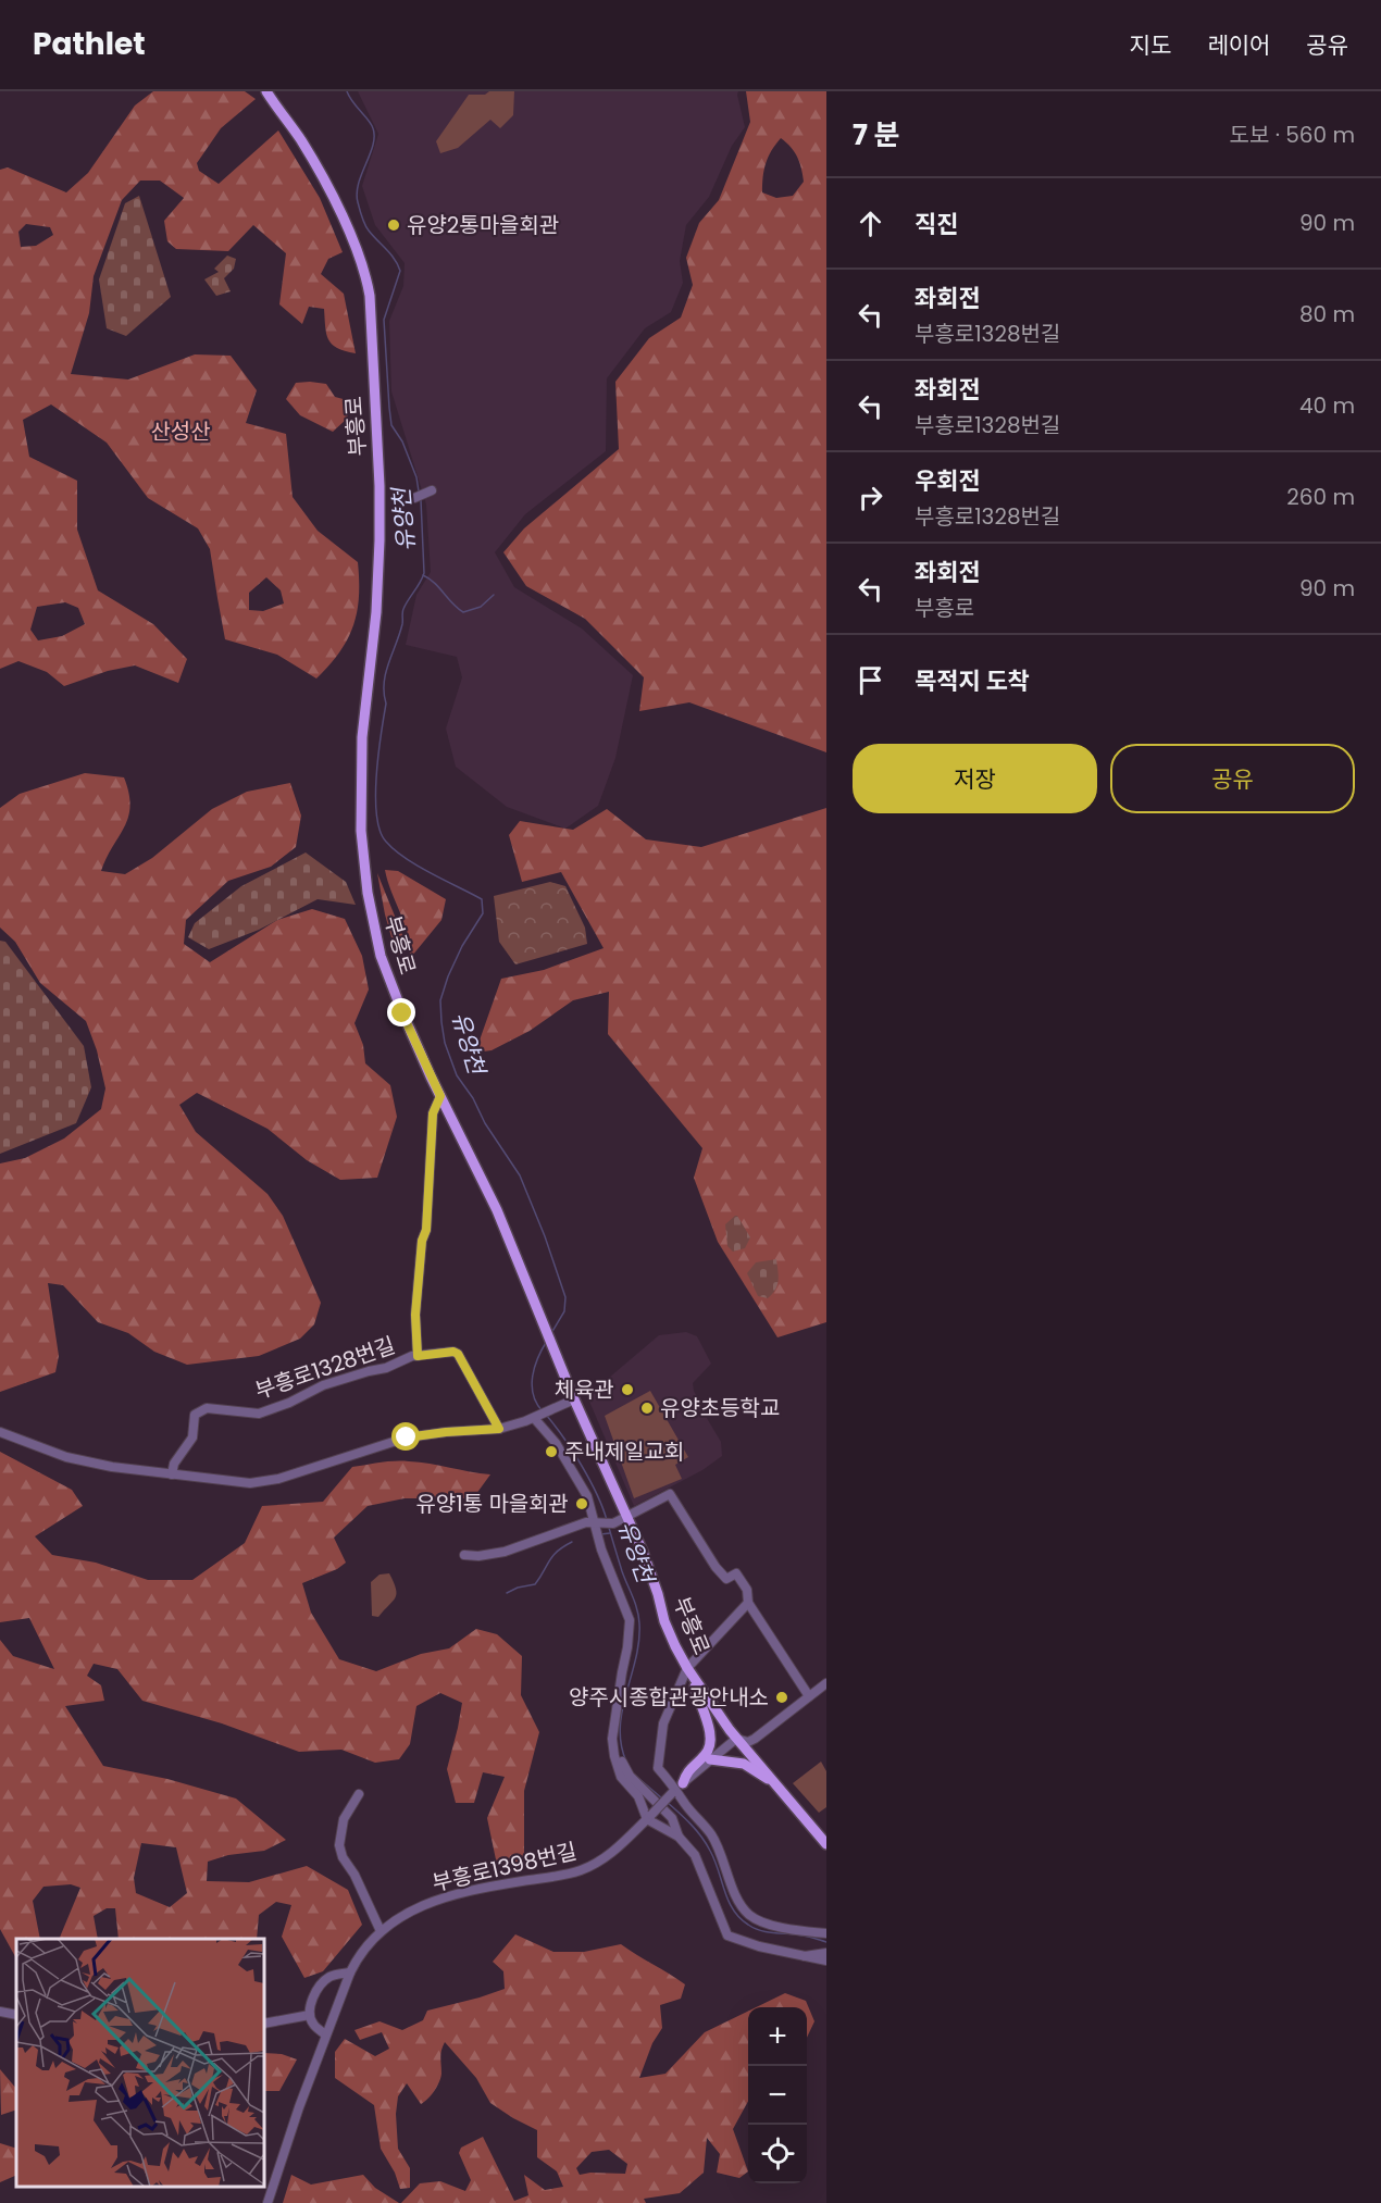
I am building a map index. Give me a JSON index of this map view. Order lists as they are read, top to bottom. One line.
{"streets":{"main road":["부흥로"],"street":["부흥로1328번길","부흥로1398번길"]},"crossings":[["부흥로","부흥로1328번길"],["부흥로","부흥로1398번길"]],"water":["유양천"],"parks":["산성산"],"places":["유양2통마을회관","체육관","유양초등학교","주내제일교회","유양1통 마을회관","양주시종합관광안내소"],"page":{"header":"Pathlet","nav":["지도","레이어","공유"],"heading":["7 분","도보 · 560 m"],"list":[["직진","90 m"],["좌회전","부흥로1328번길","80 m"],["좌회전","부흥로1328번길","40 m"],["우회전","부흥로1328번길","260 m"],["좌회전","부흥로","90 m"],"목적지 도착"],"buttons":["저장","공유"],"map_buttons":["+","−"]}}
